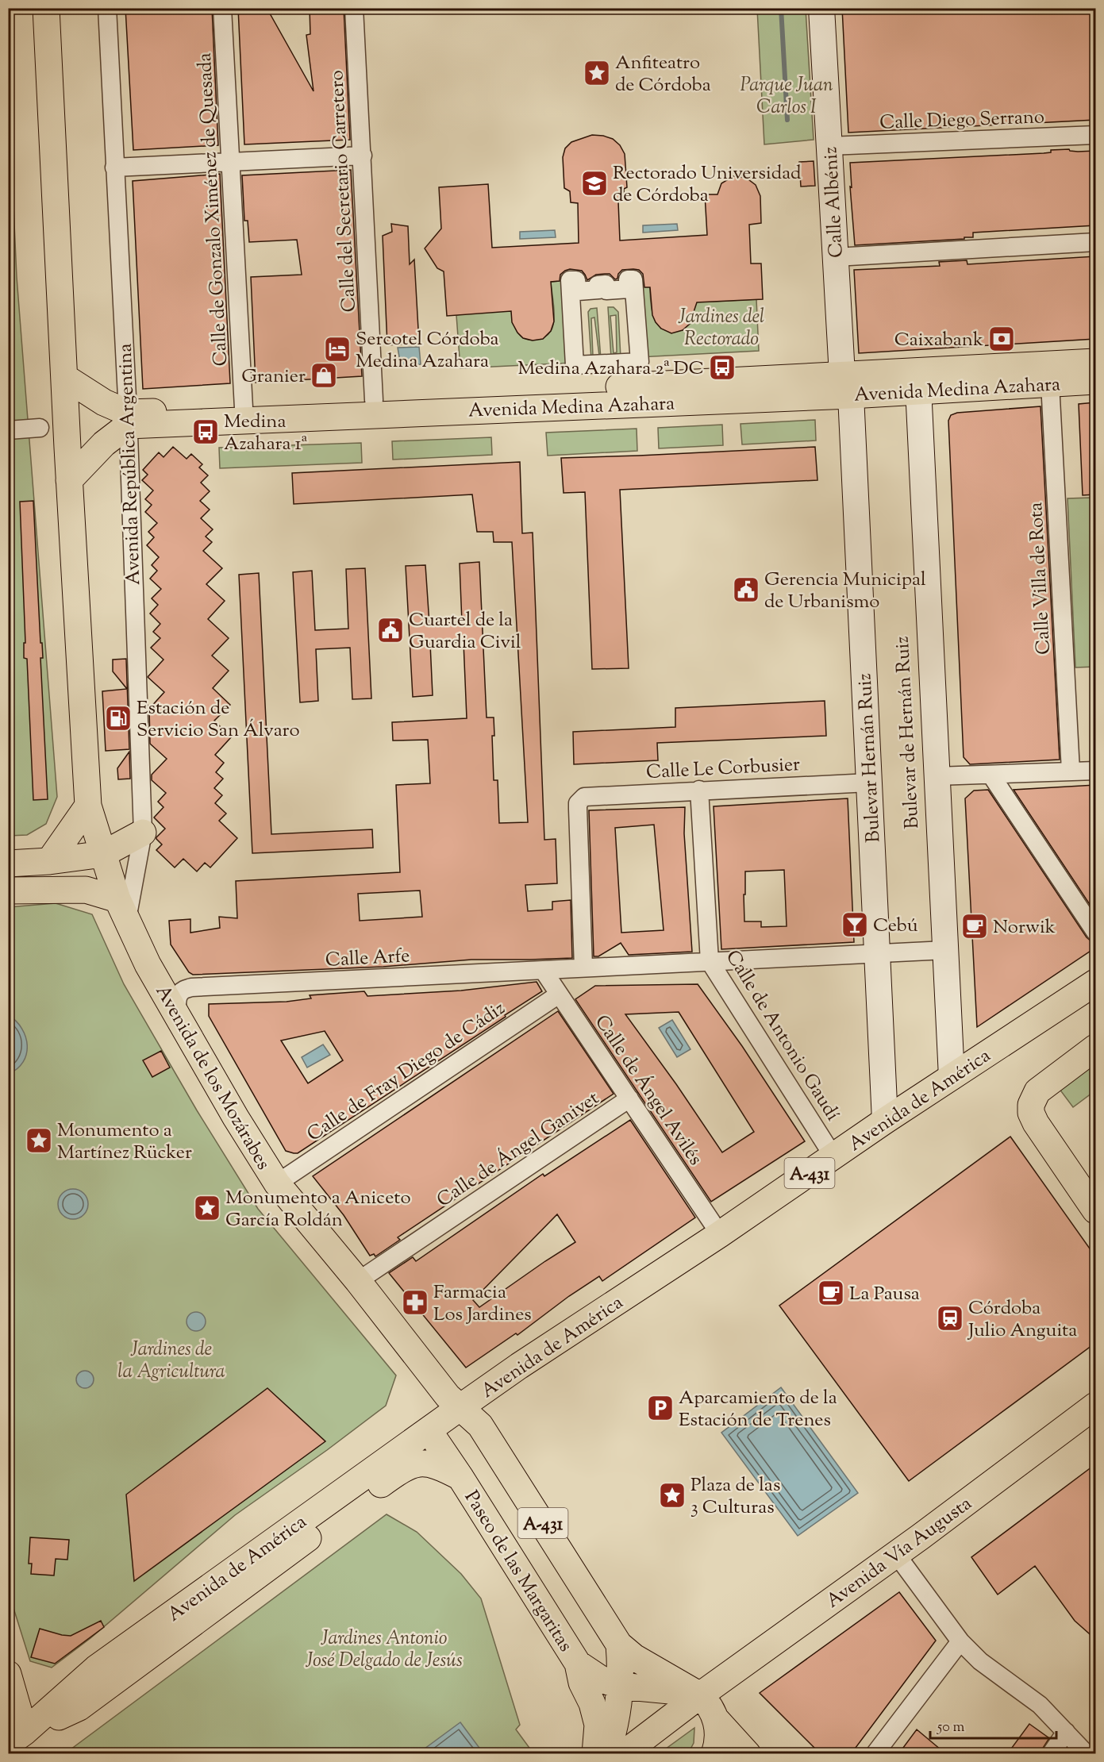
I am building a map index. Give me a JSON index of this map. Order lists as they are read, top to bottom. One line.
{"streets":{"main road":["Avenida Medina Azahara","Avenida de los Mozárabes","Avenida de América","A-431","Avenida Vía Augusta","Paseo de las Margaritas"],"street":["Calle Diego Serrano","Calle del Secretario Carretero","Calle Albéniz","Calle de Gonzalo Ximénez de Quesada","Avenida República Argentina","Calle Villa de Rota","Bulevar de Hernán Ruiz","Bulevar Hernán Ruiz","Calle Le Corbusier","Calle Arfe","Calle de Antonio Gaudí","Calle de Fray Diego de Cádiz","Calle de Ángel Avilés","Calle de Ángel Ganivet"]},"crossings":[["Calle Diego Serrano","Calle Albéniz"],["Calle del Secretario Carretero","Avenida Medina Azahara"],["Calle Albéniz","Avenida Medina Azahara"],["Calle Albéniz","Bulevar Hernán Ruiz"],["Calle de Gonzalo Ximénez de Quesada","Avenida Medina Azahara"],["Avenida Medina Azahara","Avenida República Argentina"],["Avenida Medina Azahara","Calle Villa de Rota"],["Avenida Medina Azahara","Bulevar Hernán Ruiz"],["Avenida República Argentina","Avenida de los Mozárabes"],["Bulevar de Hernán Ruiz","Bulevar Hernán Ruiz"],["Bulevar de Hernán Ruiz","Calle Arfe"],["Bulevar Hernán Ruiz","Calle Le Corbusier"],["Bulevar Hernán Ruiz","Calle Arfe"],["Bulevar Hernán Ruiz","Avenida de América"],["Calle Le Corbusier","Calle Arfe"],["Calle Le Corbusier","Calle de Antonio Gaudí"],["Calle Arfe","Calle de Antonio Gaudí"],["Calle Arfe","Avenida de los Mozárabes"],["Calle Arfe","Calle de Ángel Avilés"],["Calle de Antonio Gaudí","Avenida de América"],["Calle de Fray Diego de Cádiz","Avenida de los Mozárabes"],["Calle de Fray Diego de Cádiz","Calle de Ángel Avilés"],["Avenida de los Mozárabes","Avenida de América"],["Avenida de los Mozárabes","Calle de Ángel Ganivet"],["Avenida de los Mozárabes","A-431"],["Calle de Ángel Avilés","Avenida de América"],["Calle de Ángel Avilés","Calle de Ángel Ganivet"],["Avenida de América","A-431"],["Avenida de América","Paseo de las Margaritas"],["A-431","Avenida Vía Augusta"],["A-431","Paseo de las Margaritas"],["Avenida Vía Augusta","Paseo de las Margaritas"]],"parks":["Parque Juan Carlos I","Jardines del Rectorado","Jardines de la Agricultura","Jardines Antonio José Delgado de Jesús"],"places":{"place":["Anfiteatro de Córdoba","Monumento a Martínez Rücker","Monumento a Aniceto García Roldán","Plaza de las 3 Culturas"],"school or university":["Rectorado Universidad de Córdoba"],"bank":["Caixabank"],"hotel":["Sercotel Córdoba Medina Azahara"],"bus stop":["Medina Azahara 2ª DC","Medina Azahara 1ª"],"shop":["Granier"],"public building":["Gerencia Municipal de Urbanismo","Cuartel de la Guardia Civil"],"fuel station":["Estación de Servicio San Álvaro"],"bar":["Cebú"],"cafe":["Norwik","La Pausa"],"pharmacy":["Farmacia Los Jardines"],"station":["Córdoba Julio Anguita"],"parking":["Aparcamiento de la Estación de Trenes"]},"scale_bar":"50 m"}
